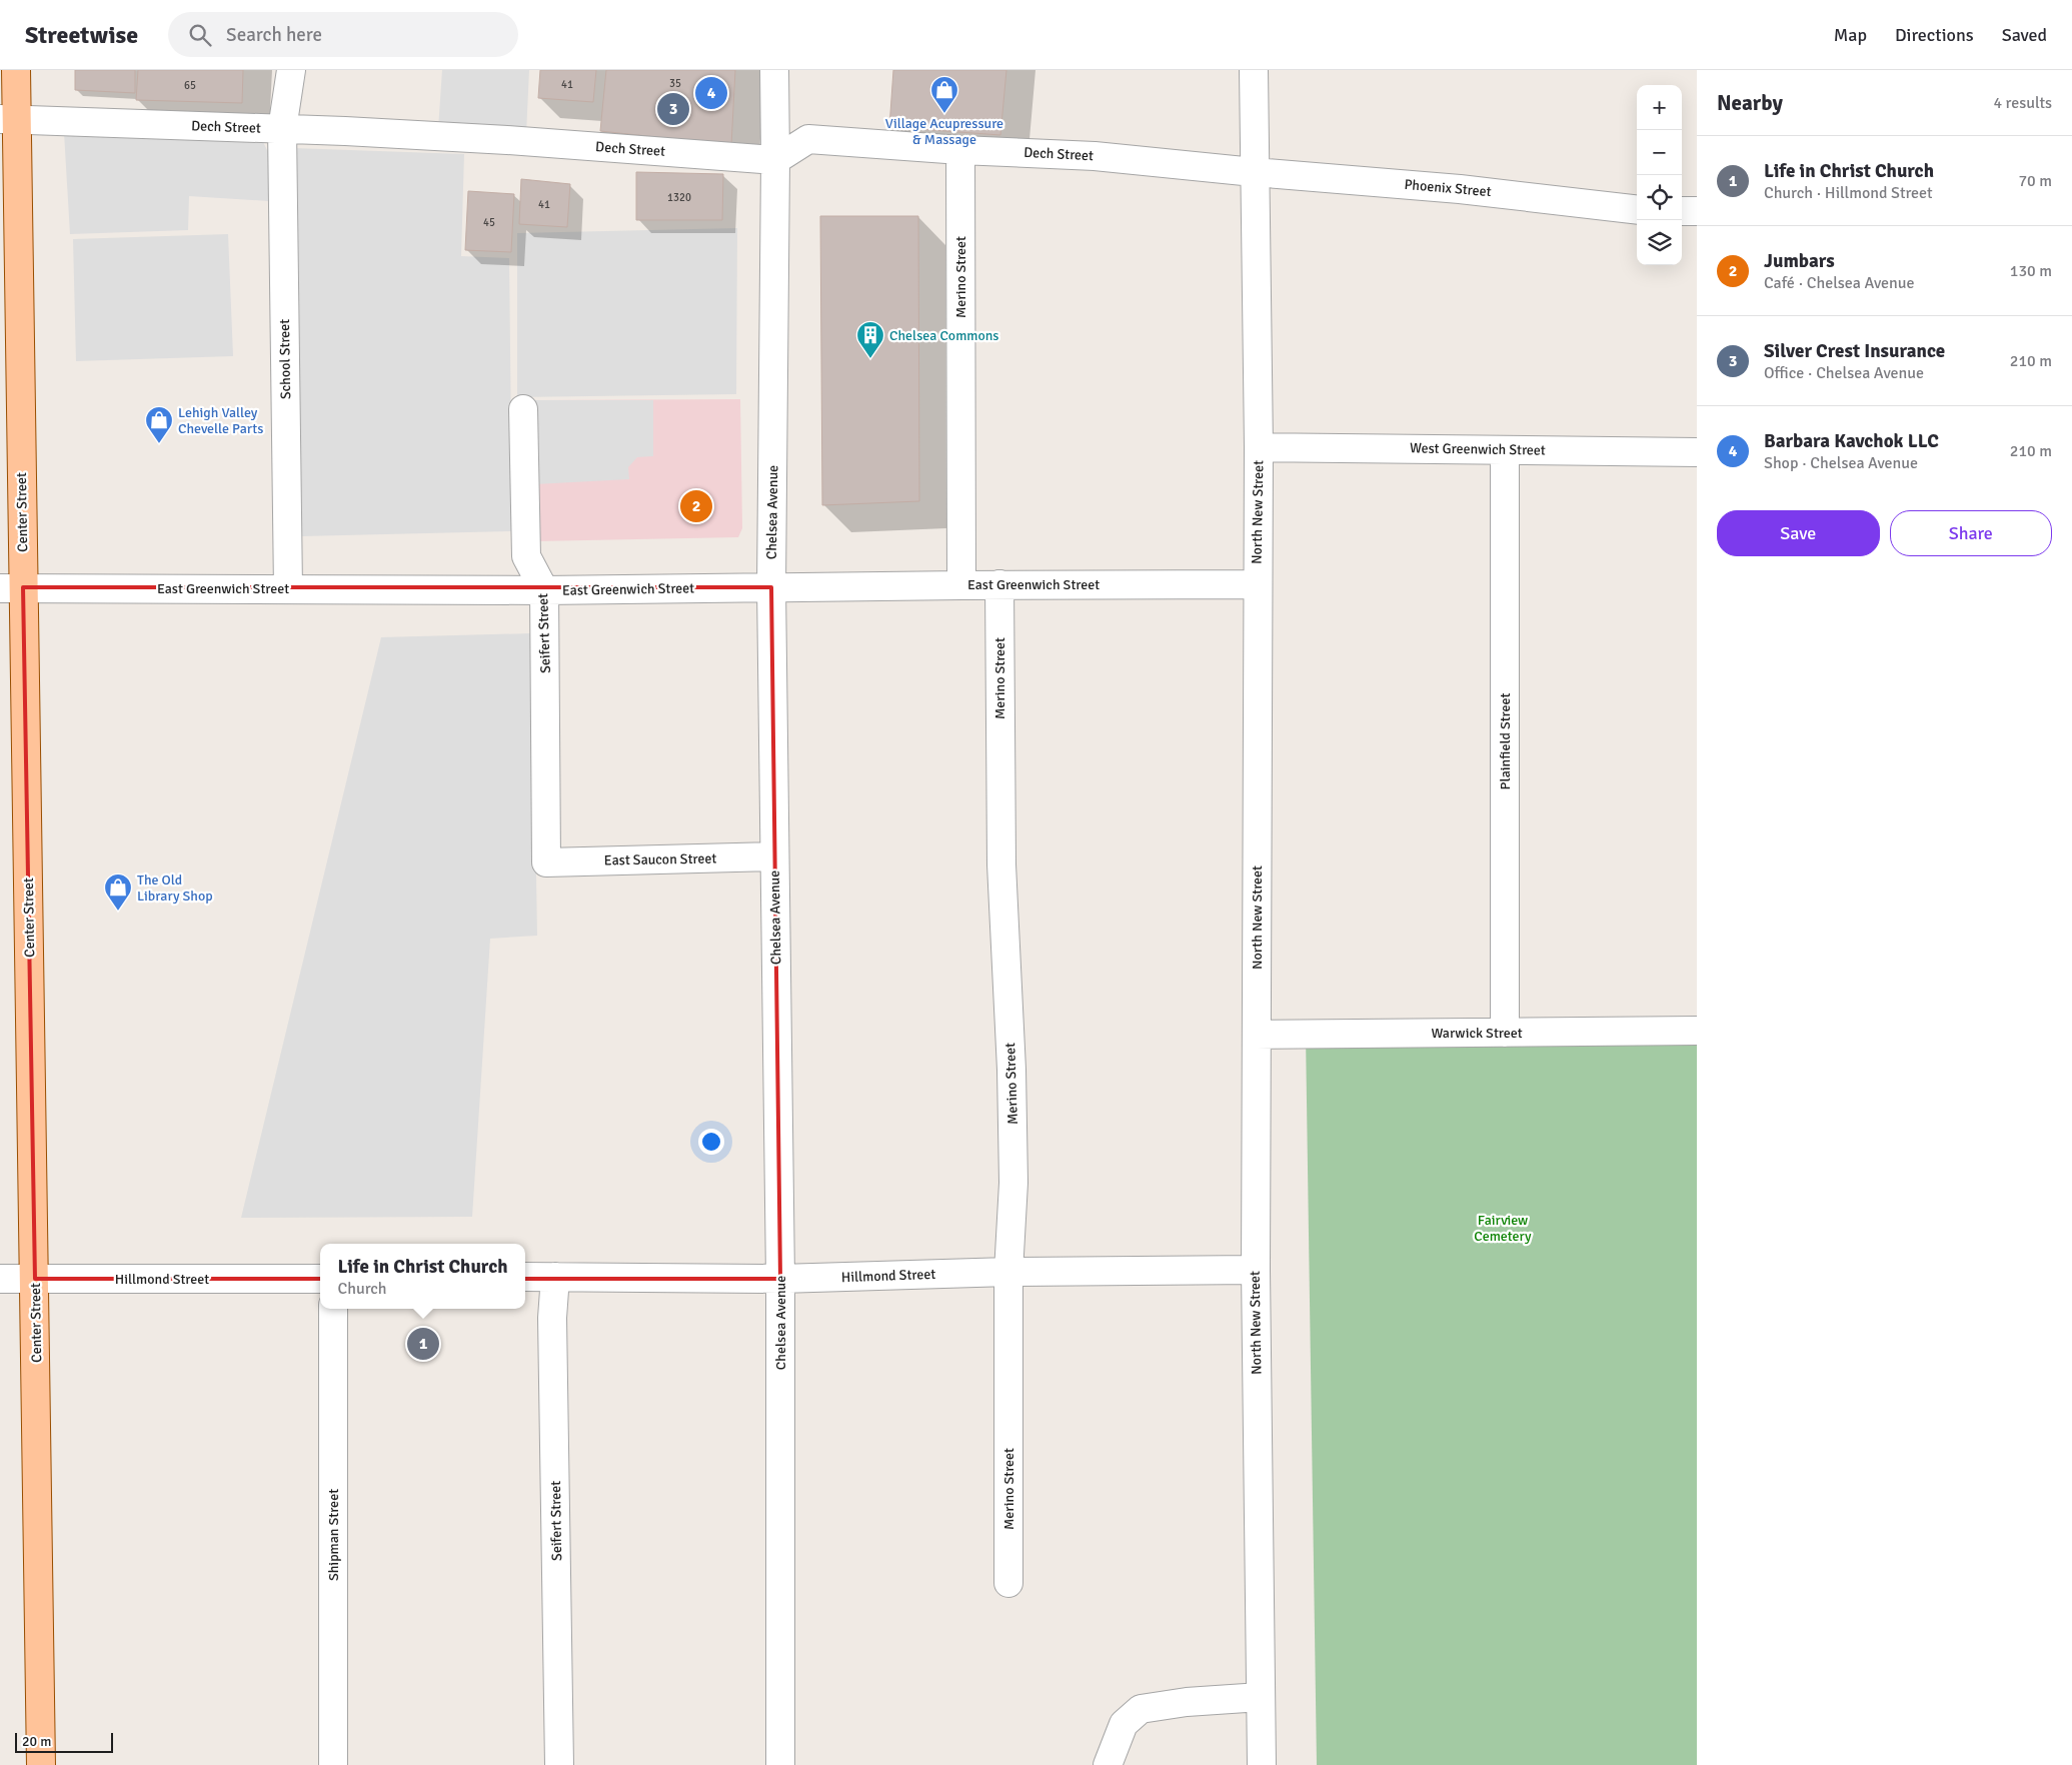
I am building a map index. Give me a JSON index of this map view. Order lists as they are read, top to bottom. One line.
{"streets":{"main road":["Center Street"],"street":["Dech Street","Phoenix Street","Merino Street","School Street","West Greenwich Street","Chelsea Avenue","North New Street","East Greenwich Street","Seifert Street","Plainfield Street","East Saucon Street","Warwick Street","Hillmond Street","Shipman Street"]},"crossings":[["Dech Street","Phoenix Street"],["Dech Street","Merino Street"],["Dech Street","School Street"],["Dech Street","Center Street"],["Dech Street","Chelsea Avenue"],["Dech Street","North New Street"],["Phoenix Street","North New Street"],["Merino Street","East Greenwich Street"],["Merino Street","Hillmond Street"],["School Street","East Greenwich Street"],["West Greenwich Street","North New Street"],["West Greenwich Street","Plainfield Street"],["Center Street","East Greenwich Street"],["Center Street","Hillmond Street"],["Chelsea Avenue","East Greenwich Street"],["Chelsea Avenue","East Saucon Street"],["Chelsea Avenue","Hillmond Street"],["North New Street","East Greenwich Street"],["North New Street","Warwick Street"],["North New Street","Hillmond Street"],["East Greenwich Street","Seifert Street"],["Seifert Street","East Saucon Street"],["Seifert Street","Hillmond Street"],["Plainfield Street","Warwick Street"]],"parks":["Fairview Cemetery"],"places":{"shop":["Village Acupressure & Massage","Lehigh Valley Chevelle Parts","The Old Library Shop"],"building":["Chelsea Commons"]},"house_numbers":["35","41","65","1320","41","45"],"scale_bar":"20 m","page":{"header":"Streetwise","search":"Search here","nav":["Map","Directions","Saved"],"heading":["Nearby","4 results"],"pins":["4","3","2","1"],"map_buttons":["+","−"],"list":[{"mark":"1","name":"Life in Christ Church","note":"Church · Hillmond Street","value":"70 m"},{"mark":"2","name":"Jumbars","note":"Café · Chelsea Avenue","value":"130 m"},{"mark":"3","name":"Silver Crest Insurance","note":"Office · Chelsea Avenue","value":"210 m"},{"mark":"4","name":"Barbara Kavchok LLC","note":"Shop · Chelsea Avenue","value":"210 m"}],"buttons":["Save","Share"],"popup":["Life in Christ Church","Church"],"scale":"20 m"}}
